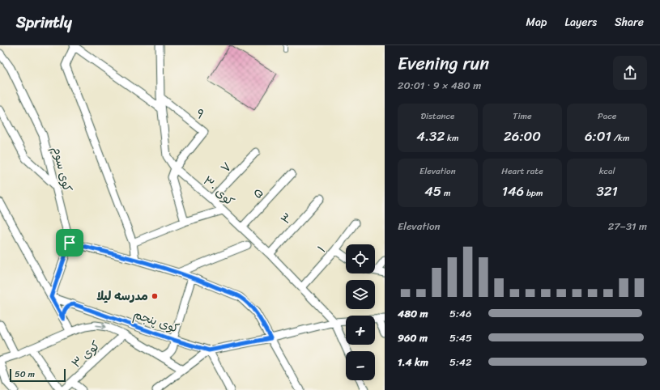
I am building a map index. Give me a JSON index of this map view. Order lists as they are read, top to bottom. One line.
{"streets":{"street":["۹","۷","کوی سوم","کوی ۳۰","۵","۳","۱","کوی پنجم","کوی ۳"]},"crossings":[["۹","کوی ۳۰"],["۷","کوی ۳۰"],["کوی ۳۰","۵"],["کوی ۳۰","۳"],["کوی ۳۰","۱"]],"places":["مدرسه لیلا"],"scale_bar":"50 m","page":{"header":"Sprintly","nav":["Map","Layers","Share"],"heading":["Evening run","20:01 · 9 × 480 m"],"stats":[["Distance","4.32 km"],["Time","26:00"],["Pace","6:01 /km"],["Elevation","45 m"],["Heart rate","146 bpm"],["kcal","321"]],"chart":["Elevation","27–31 m"],"map_buttons":["+","−"],"list":[{"name":"480 m","note":"5:46"},{"name":"960 m","note":"5:45"},{"name":"1.4 km","note":"5:42"}],"scale":"50 m"}}
